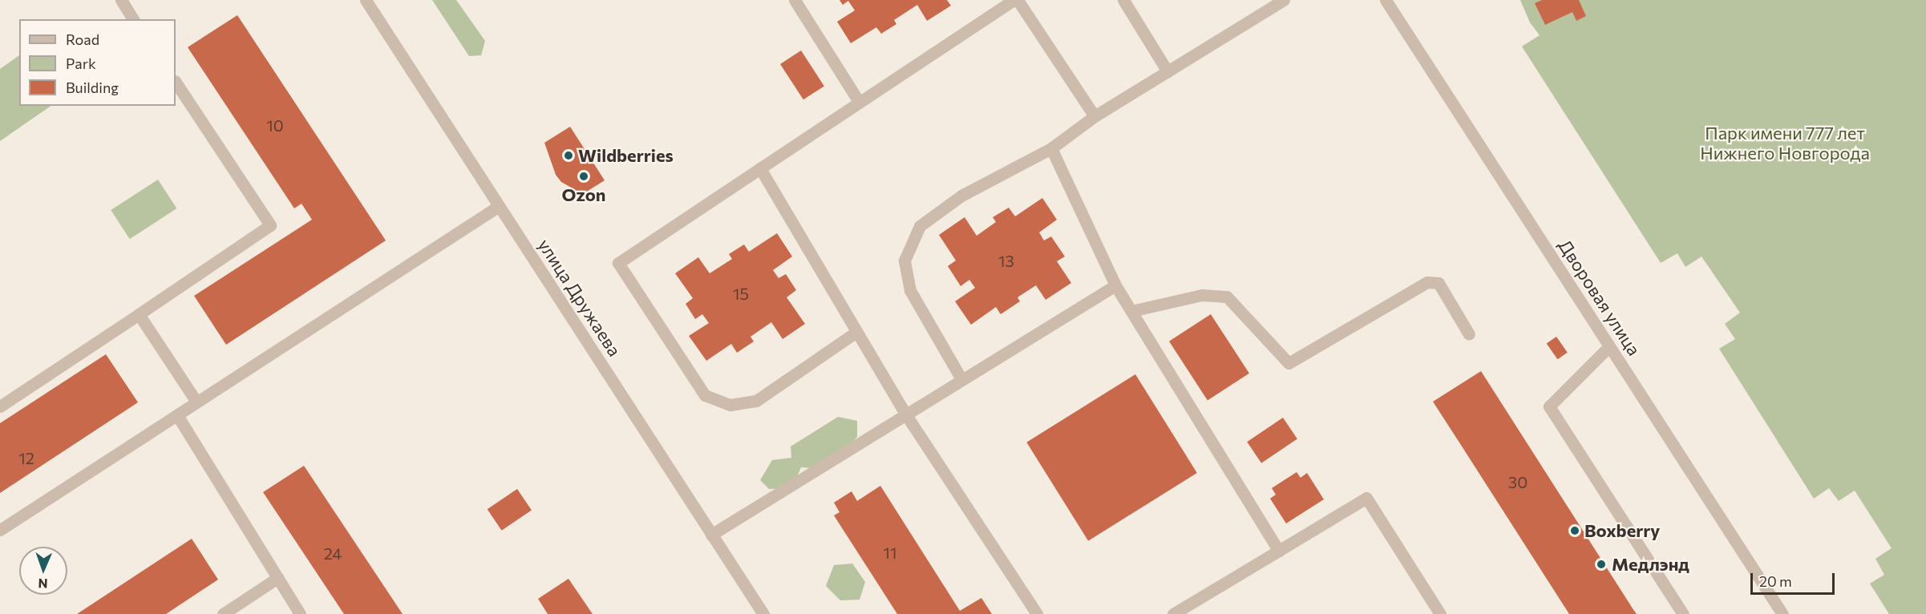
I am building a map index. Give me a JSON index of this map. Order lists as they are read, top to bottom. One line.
{"streets":{"street":["улица Дружаева","Дворовая улица"]},"parks":["Парк имени 777 лет Нижнего Новгорода"],"places":["Wildberries","Ozon","Boxberry","Медлэнд"],"house_numbers":["10","13","15","12","30","11","24"],"legend":["Road","Park","Building"],"scale_bar":"20 m","north":"bottom"}
